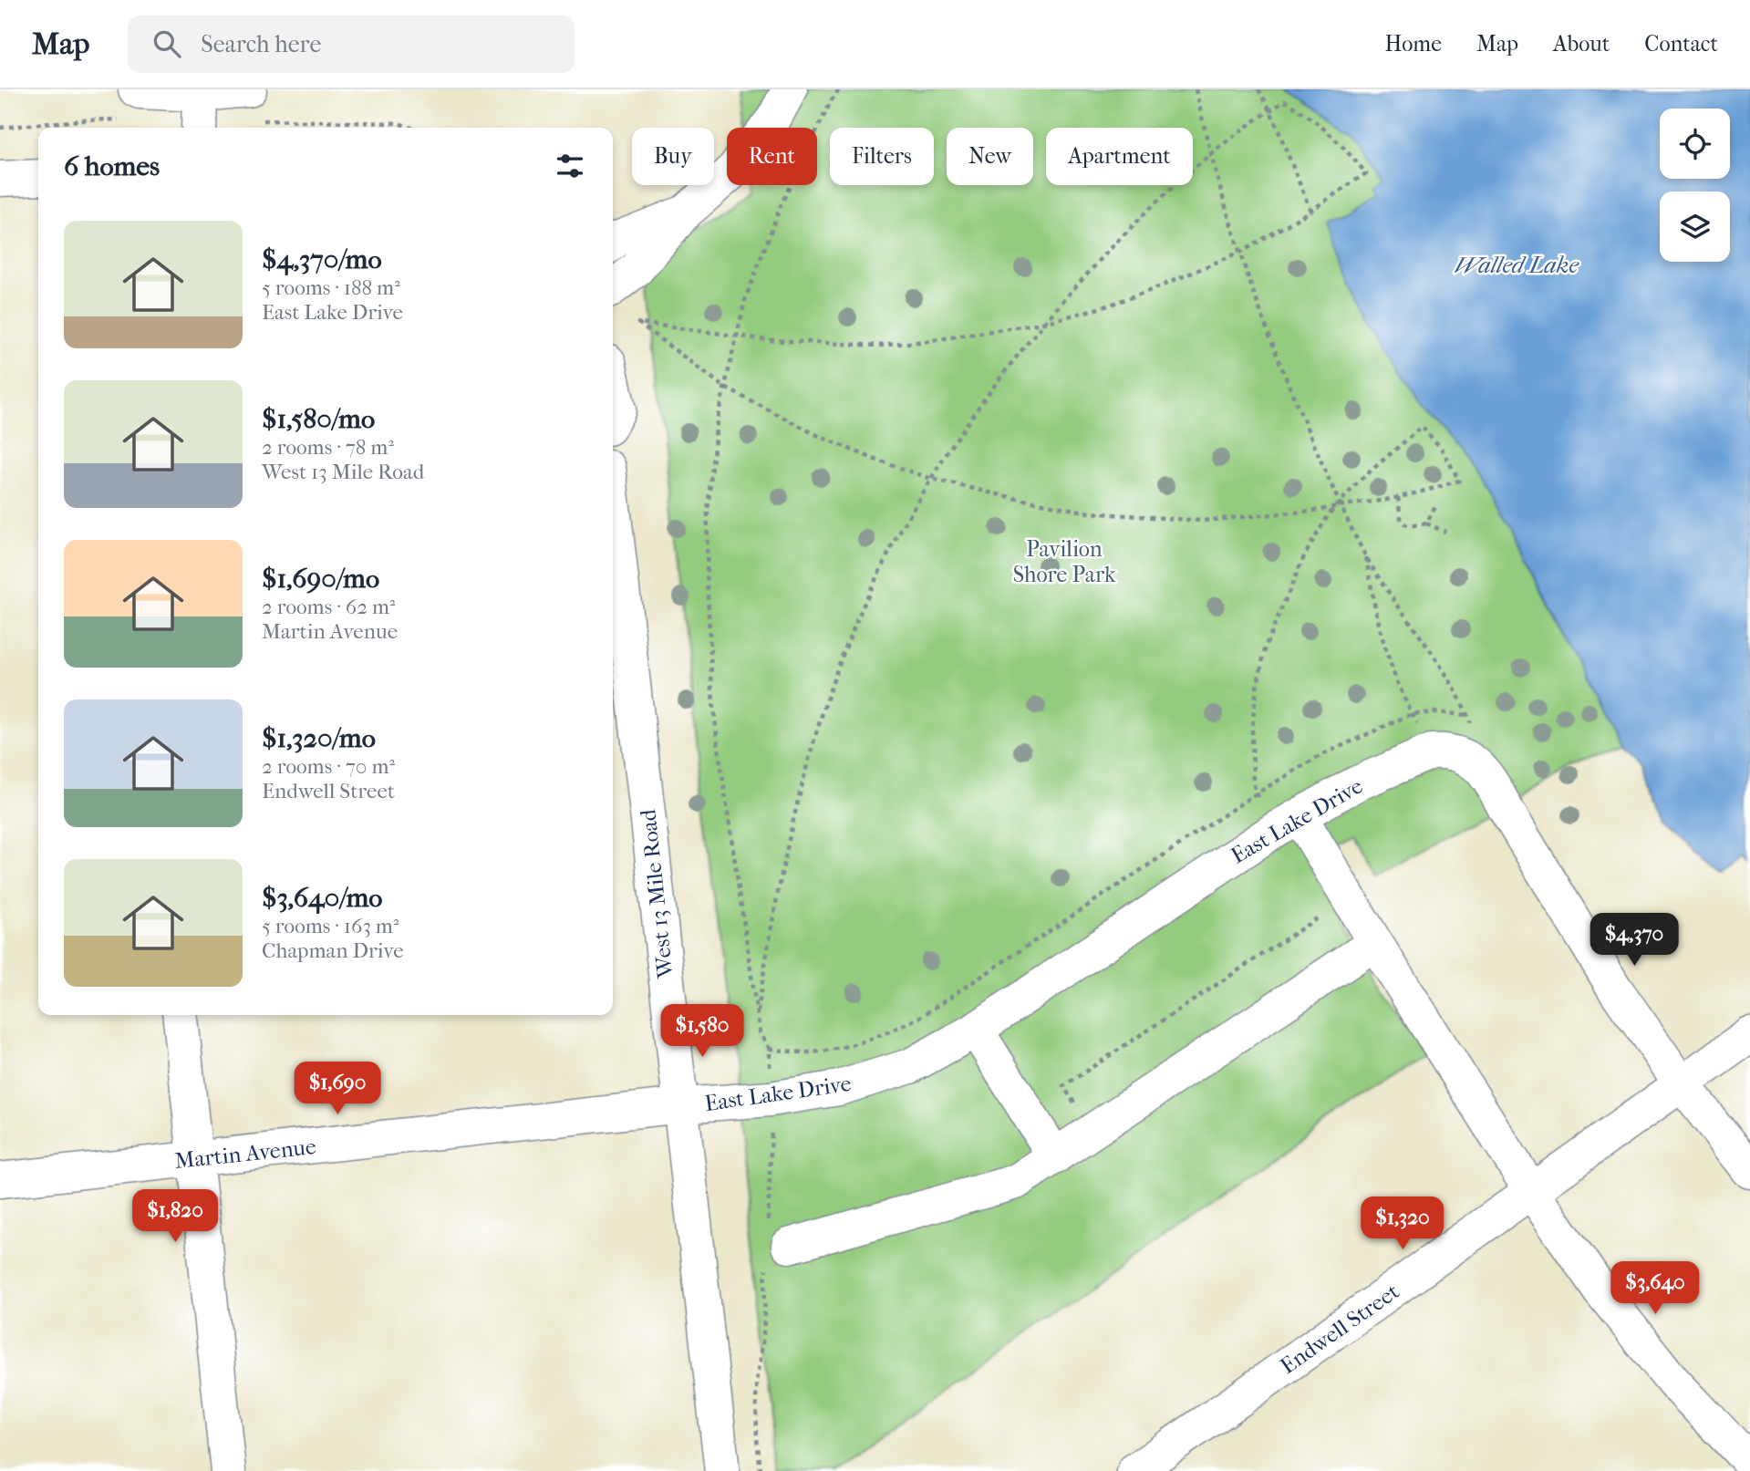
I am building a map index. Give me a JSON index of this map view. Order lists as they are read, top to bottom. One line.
{"streets":{"street":["East Lake Drive","West 13 Mile Road","Martin Avenue","Endwell Street"]},"crossings":[["East Lake Drive","West 13 Mile Road"],["East Lake Drive","Martin Avenue"],["West 13 Mile Road","Martin Avenue"]],"water":["Walled Lake"],"parks":["Pavilion Shore Park"],"page":{"header":"Map","search":"Search here","nav":["Home","Map","About","Contact"],"chip":["Buy","Rent","Filters","New","Apartment"],"heading":"6 homes","list":[{"name":"$4,370/mo","note":"5 rooms · 188 m² · East Lake Drive"},{"name":"$1,580/mo","note":"2 rooms · 78 m² · West 13 Mile Road"},{"name":"$1,690/mo","note":"2 rooms · 62 m² · Martin Avenue"},{"name":"$1,320/mo","note":"2 rooms · 70 m² · Endwell Street"},{"name":"$3,640/mo","note":"5 rooms · 163 m² · Chapman Drive"}],"price":["$4,370","$1,580","$1,690","$1,820","$1,320","$3,640"]}}
